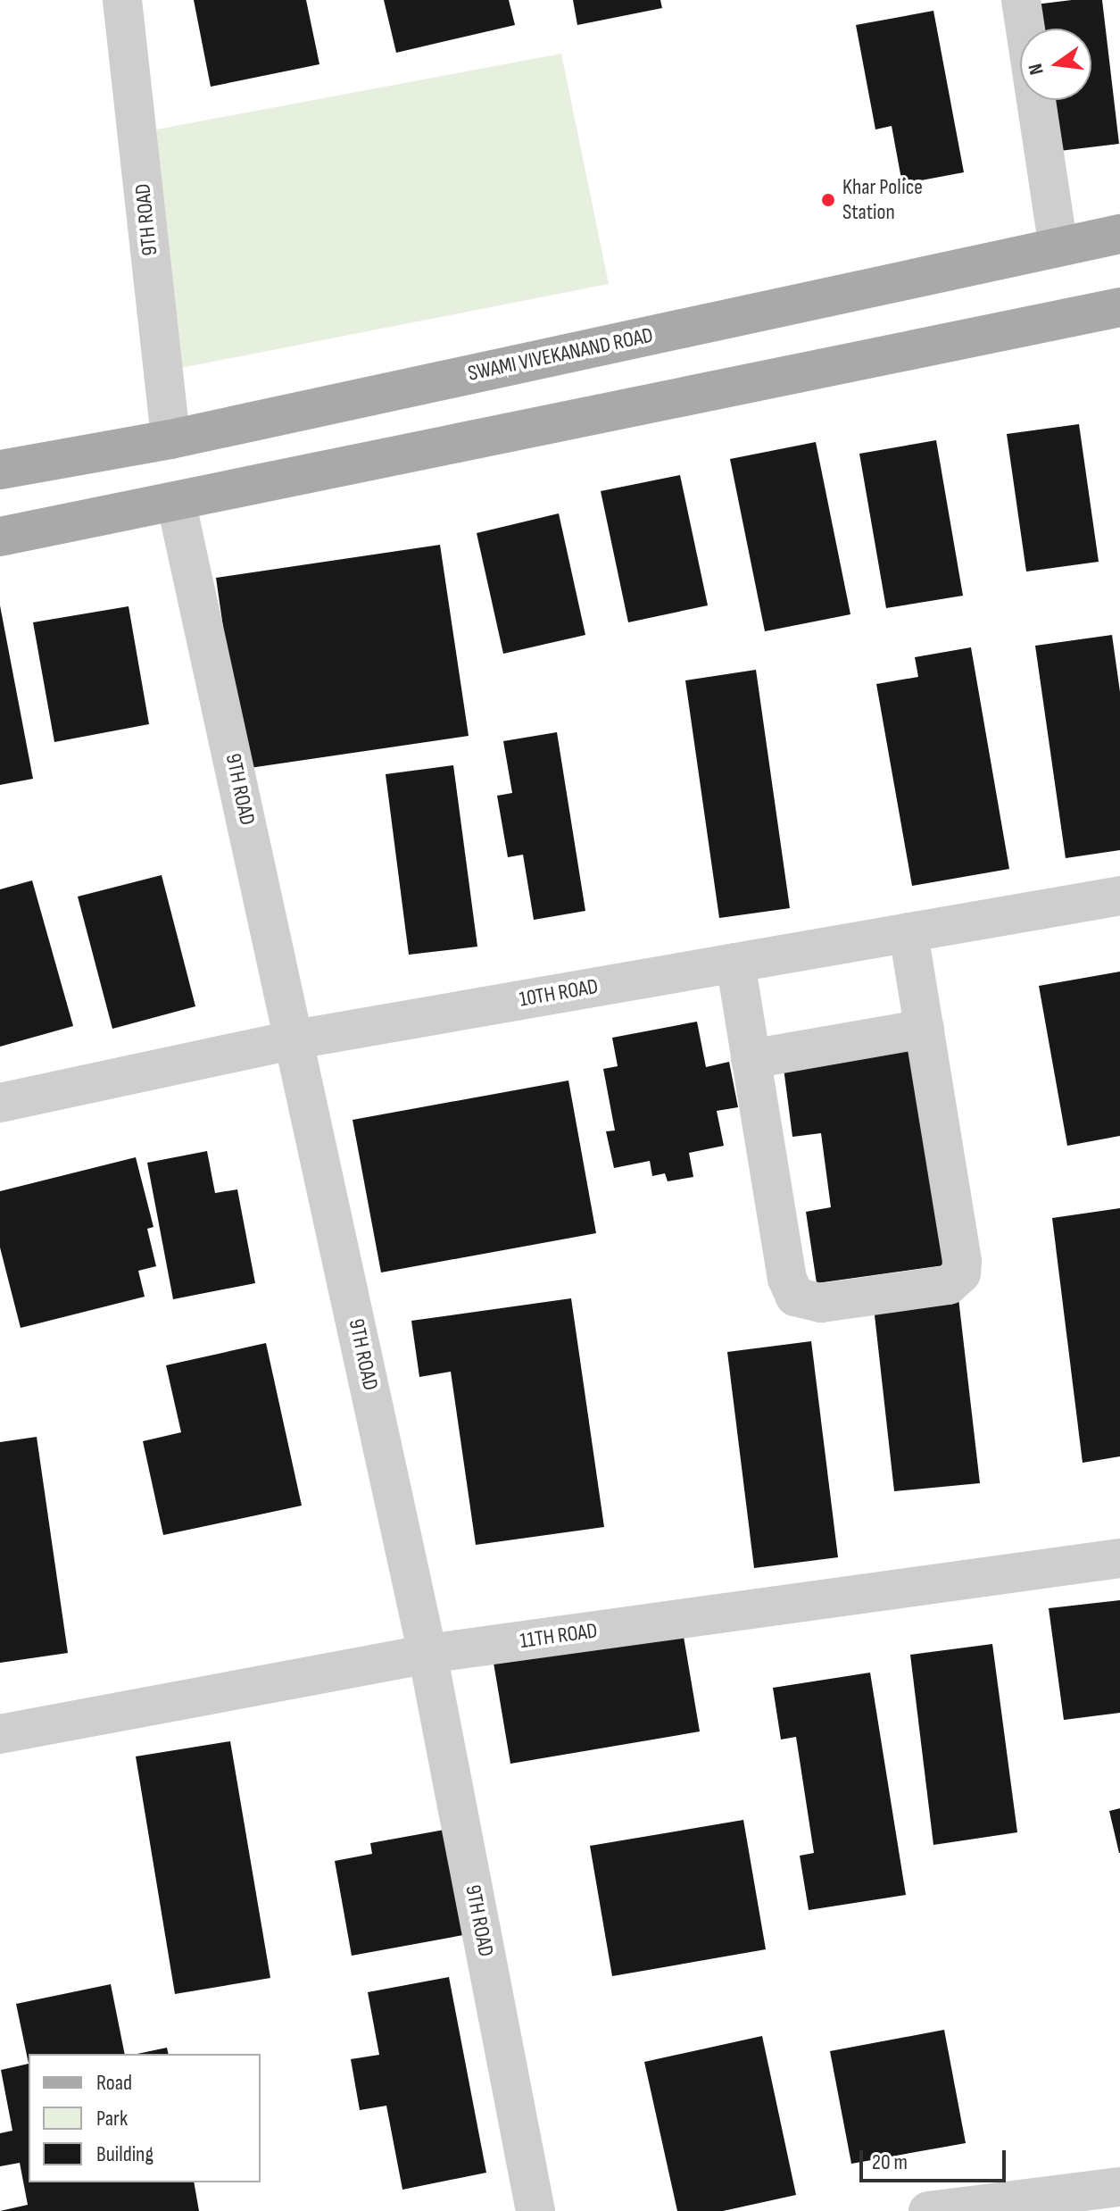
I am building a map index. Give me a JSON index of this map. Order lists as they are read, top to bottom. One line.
{"streets":{"main road":["SWAMI VIVEKANAND ROAD"],"street":["9TH ROAD","10TH ROAD","11TH ROAD"]},"crossings":[["9TH ROAD","SWAMI VIVEKANAND ROAD"],["9TH ROAD","10TH ROAD"],["9TH ROAD","11TH ROAD"]],"places":["Khar Police Station"],"legend":["Road","Park","Building"],"scale_bar":"20 m","north":"left"}
